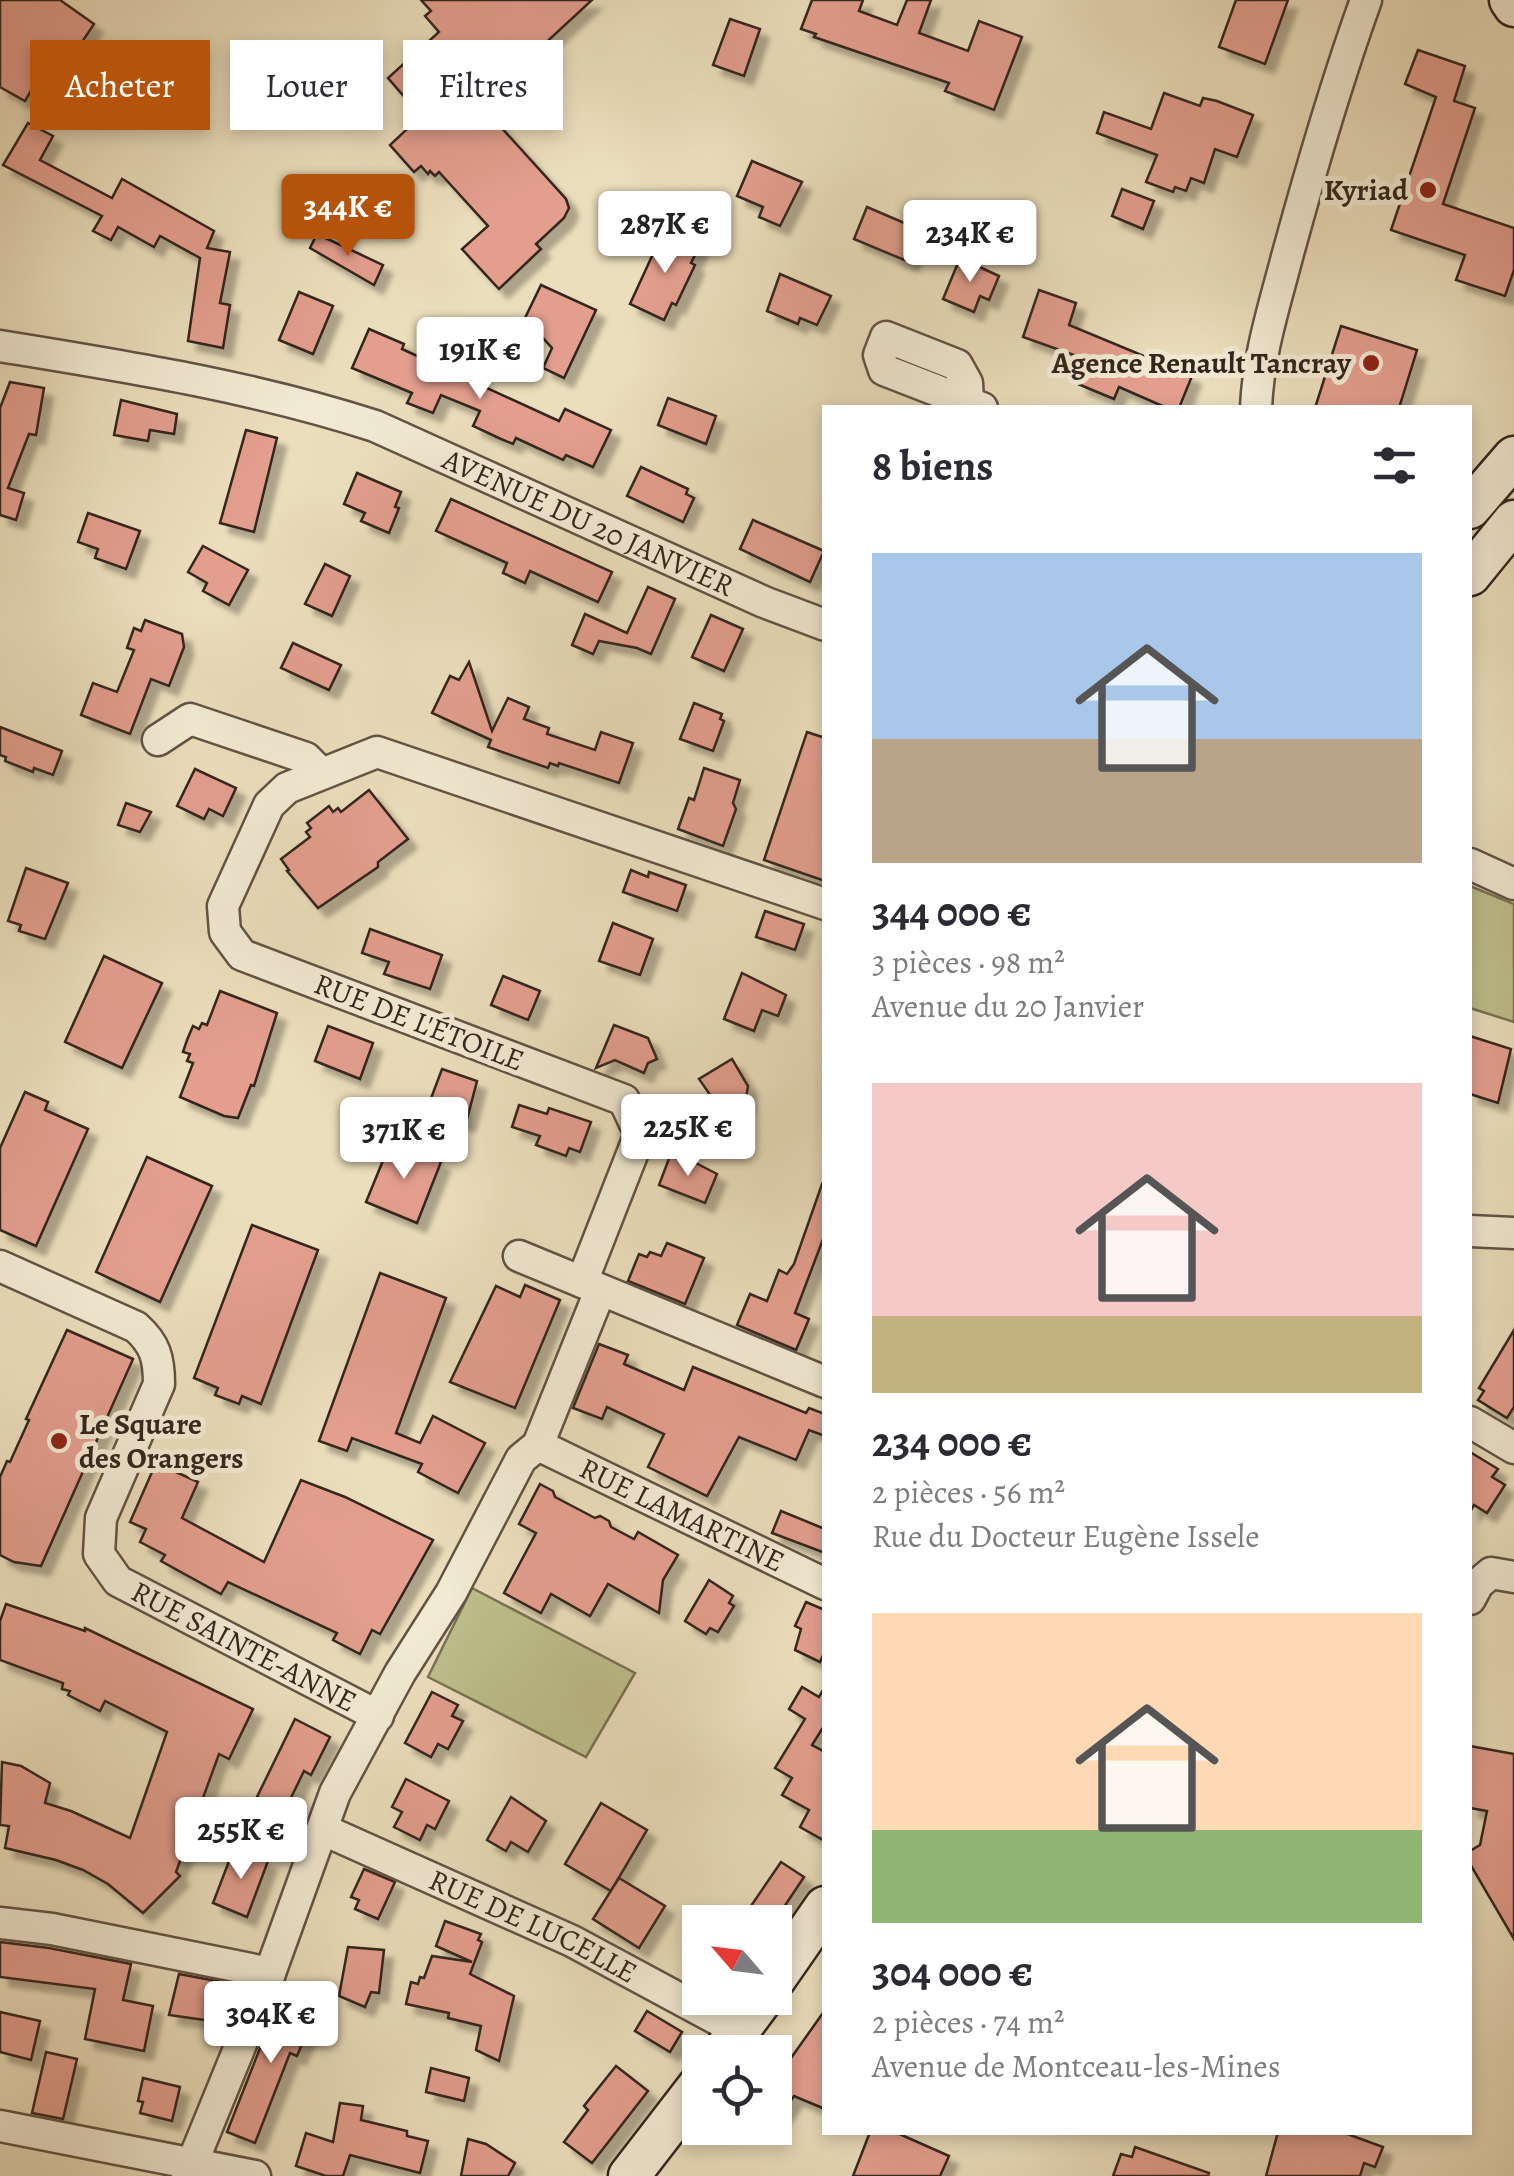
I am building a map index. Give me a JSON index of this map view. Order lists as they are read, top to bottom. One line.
{"streets":{"street":["AVENUE DU 20 JANVIER","RUE DE L'ÉTOILE","RUE LAMARTINE","RUE SAINTE-ANNE","RUE DE LUCELLE"]},"crossings":[["RUE DE L'ÉTOILE","RUE LAMARTINE"],["RUE DE L'ÉTOILE","RUE SAINTE-ANNE"],["RUE DE L'ÉTOILE","RUE DE LUCELLE"]],"places":["Kyriad","Agence Renault Tancray","Le Square des Orangers"],"north":"top left","page":{"chip":["Acheter","Louer","Filtres"],"price":["344K €","287K €","234K €","191K €","225K €","371K €","255K €","304K €"],"heading":"8 biens","list":[{"name":"344 000 €","note":"3 pièces · 98 m² · Avenue du 20 Janvier"},{"name":"234 000 €","note":"2 pièces · 56 m² · Rue du Docteur Eugène Issele"},{"name":"304 000 €","note":"2 pièces · 74 m² · Avenue de Montceau-les-Mines"}]}}
